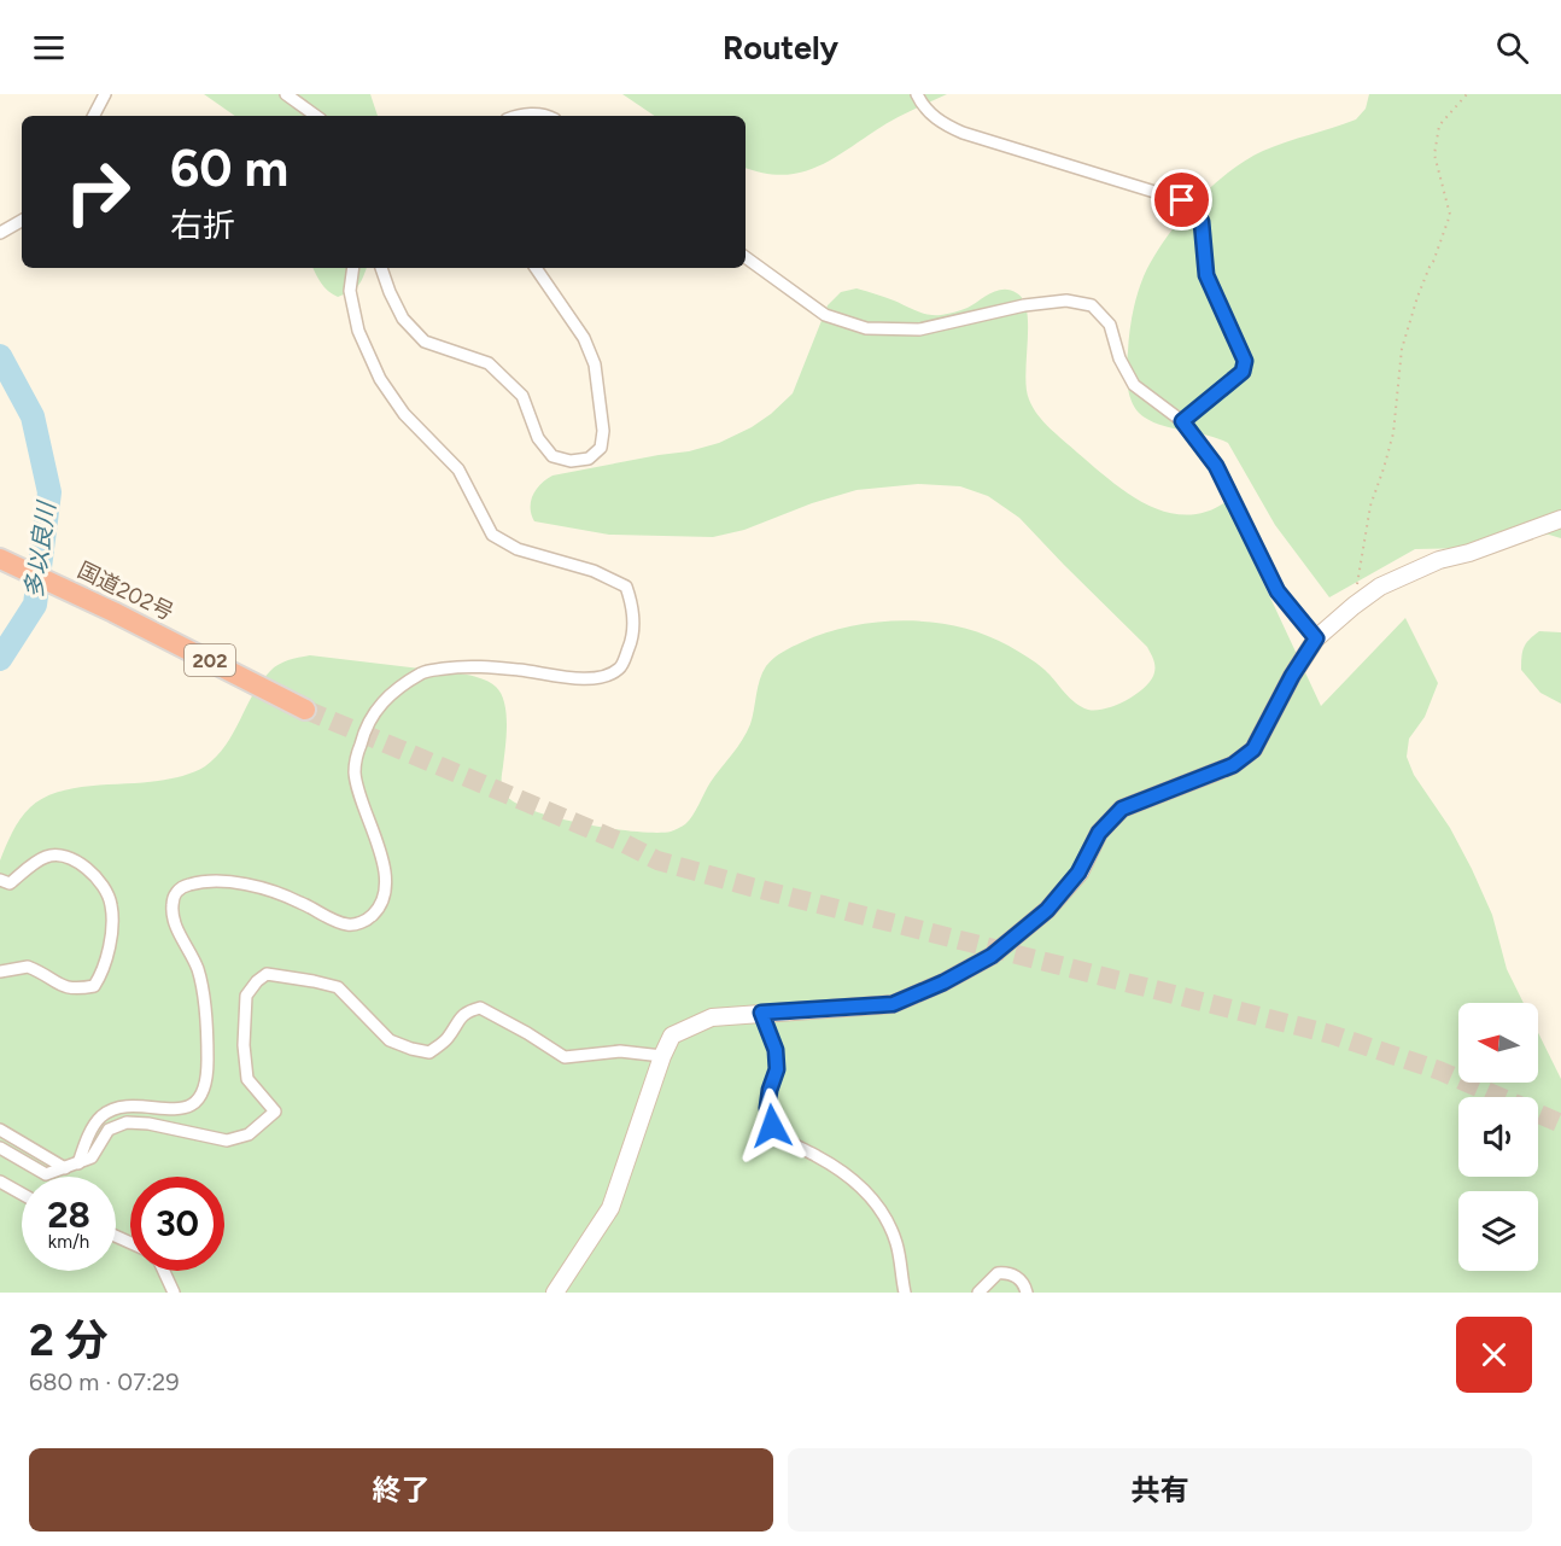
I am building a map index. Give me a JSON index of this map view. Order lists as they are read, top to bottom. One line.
{"streets":{"highway":["国道202号","202"]},"water":["多以良川"],"north":"left","page":{"header":"Routely","turn":["60 m","右折"],"speed":"28 km/h","limit":"30","heading":["2 分","680 m · 07:29"],"buttons":["終了","共有"]}}
